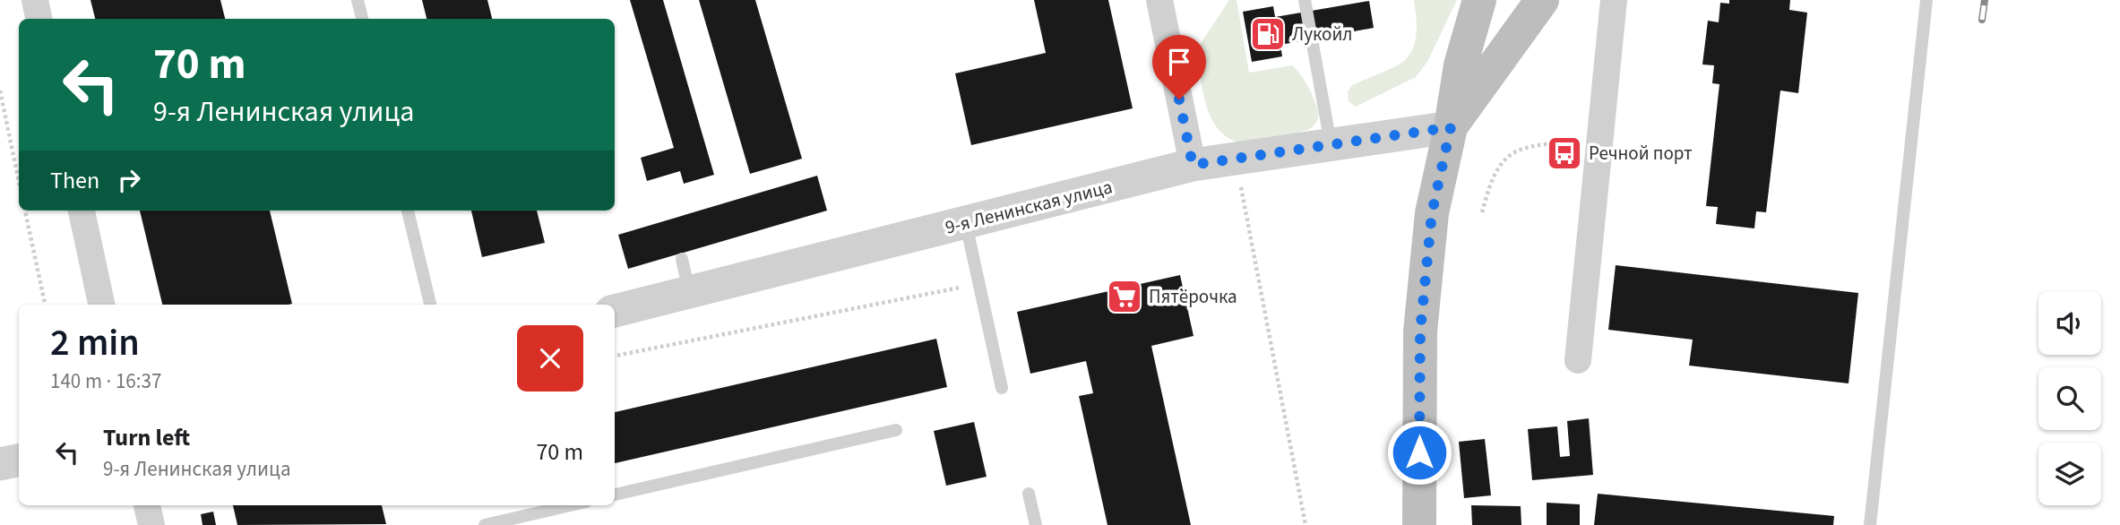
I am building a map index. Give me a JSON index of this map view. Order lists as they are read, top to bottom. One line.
{"streets":{"street":["9-я Ленинская улица"]},"places":{"fuel station":["Лукойл"],"bus stop":["Речной порт"],"supermarket":["Пятёрочка"]},"page":{"turn":["70 m","9-я Ленинская улица"],"then":"Then","heading":["2 min","140 m · 16:37"],"list":[{"name":"Turn left","note":"9-я Ленинская улица","value":"70 m"}]}}
